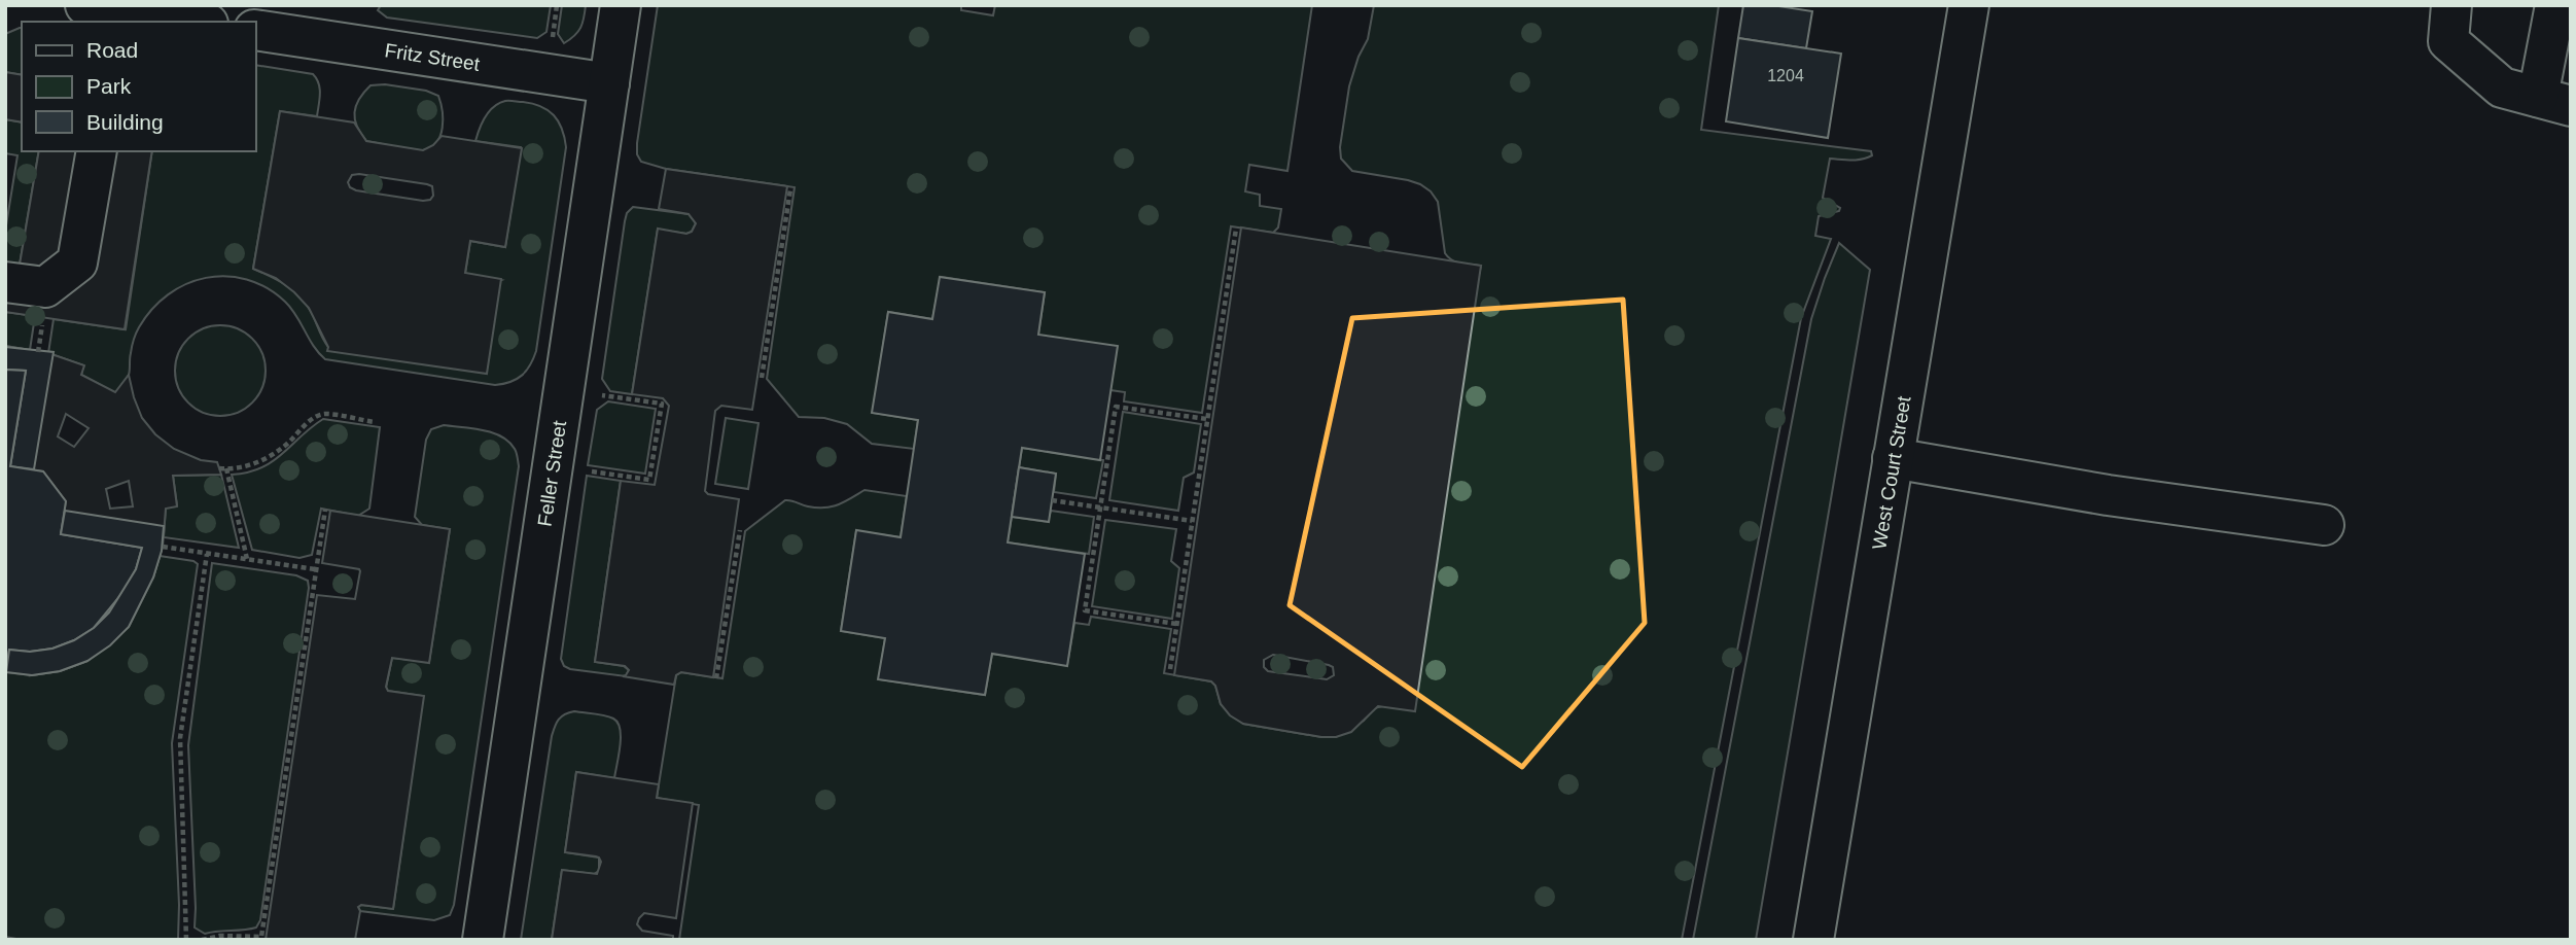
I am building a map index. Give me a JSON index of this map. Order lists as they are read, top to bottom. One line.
{"streets":{"street":["Fritz Street","Feller Street","West Court Street"]},"crossings":[["Fritz Street","Feller Street"]],"house_numbers":["1204"],"legend":["Road","Park","Building"]}
